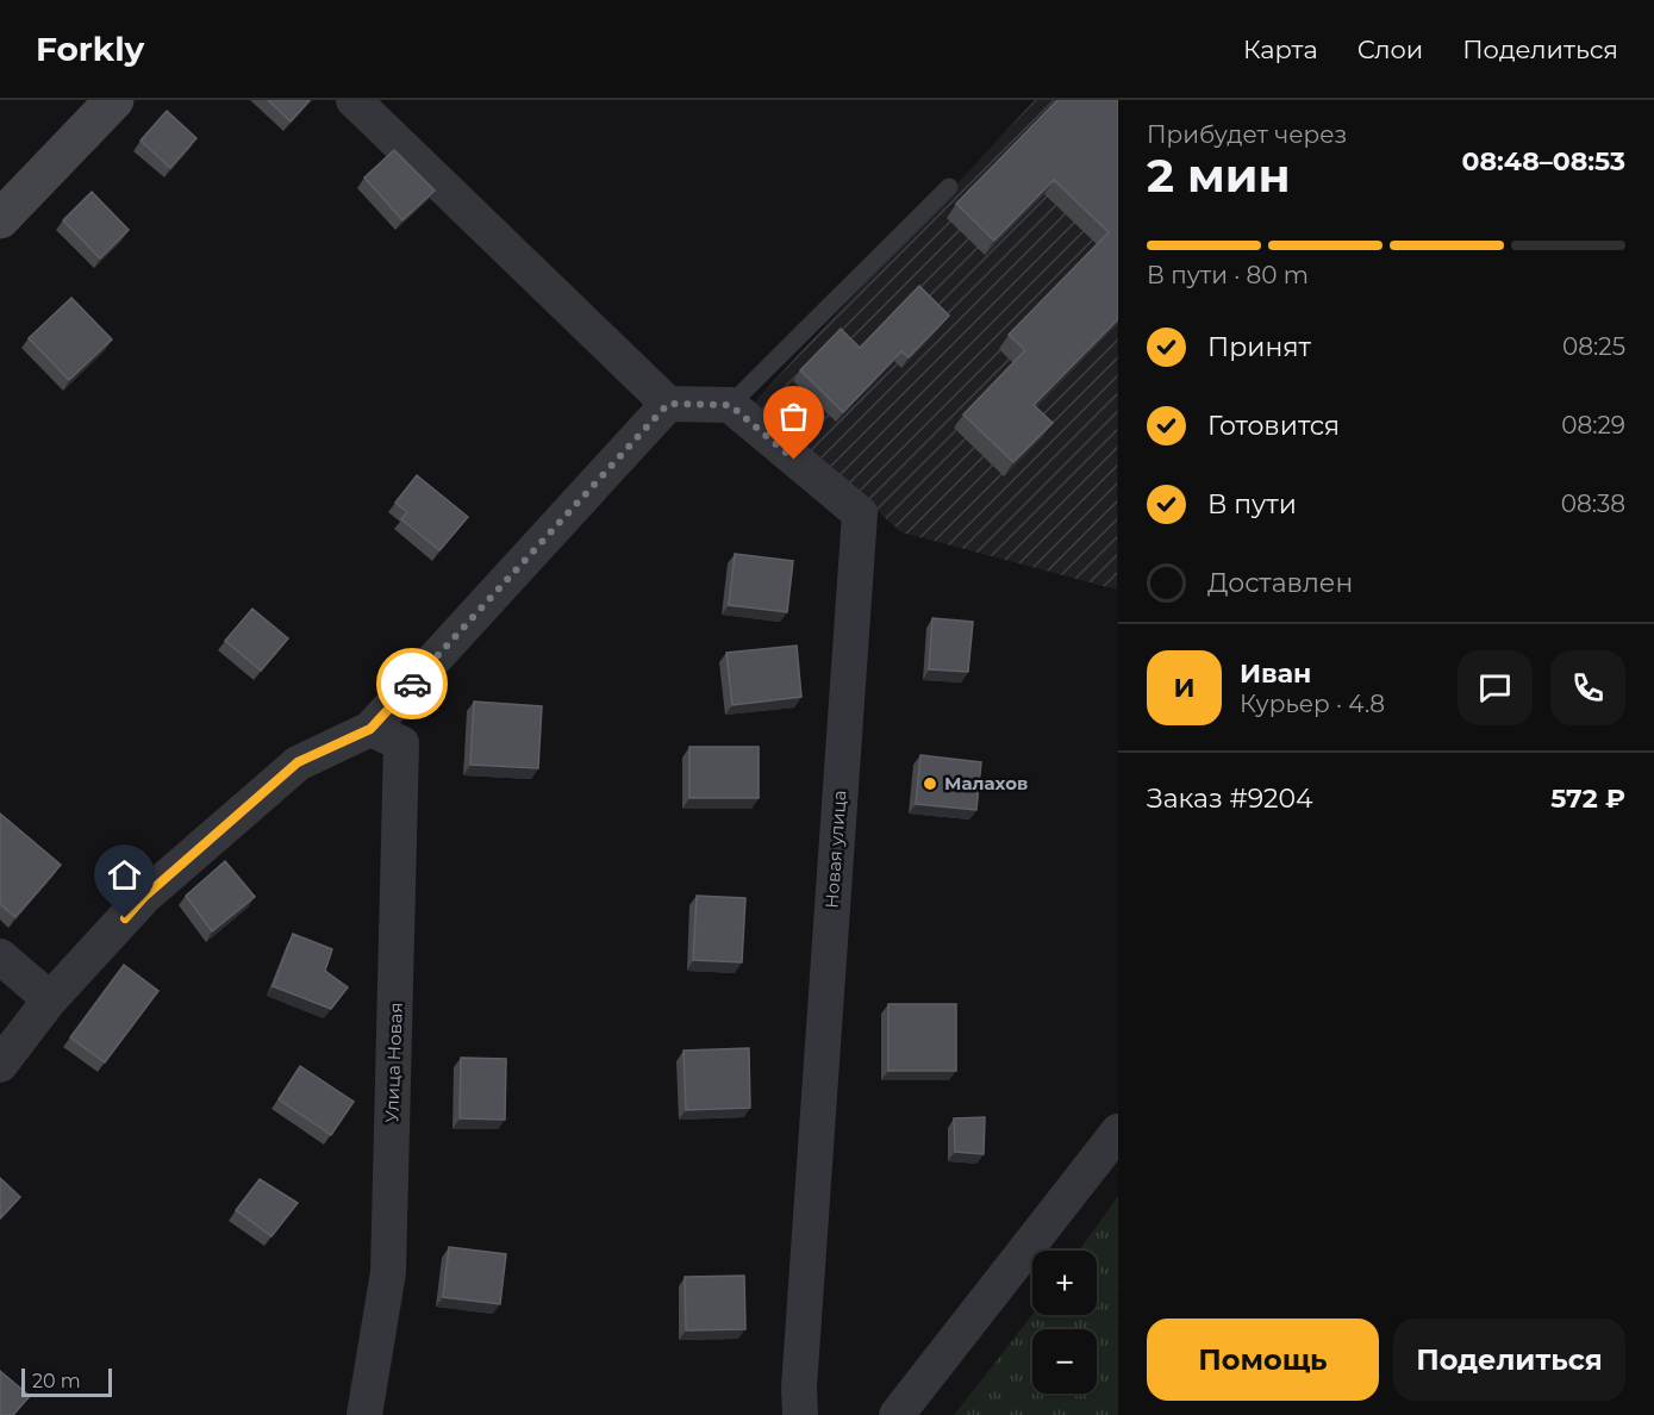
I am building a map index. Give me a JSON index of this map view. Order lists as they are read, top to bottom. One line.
{"streets":{"street":["Новая улица","Улица Новая"]},"places":["Малахов"],"scale_bar":"20 m","page":{"header":"Forkly","nav":["Карта","Слои","Поделиться"],"heading":["2 мин","Прибудет через","08:48–08:53"],"panel":["Иван","Курьер · 4.8","Заказ #9204","572 ₽"],"bar":"В пути · 80 m","list":[["Принят","08:25"],["Готовится","08:29"],["В пути","08:38"],"Доставлен"],"round":"И","map_buttons":["+","−"],"buttons":["Помощь","Поделиться"],"scale":"20 m"}}
